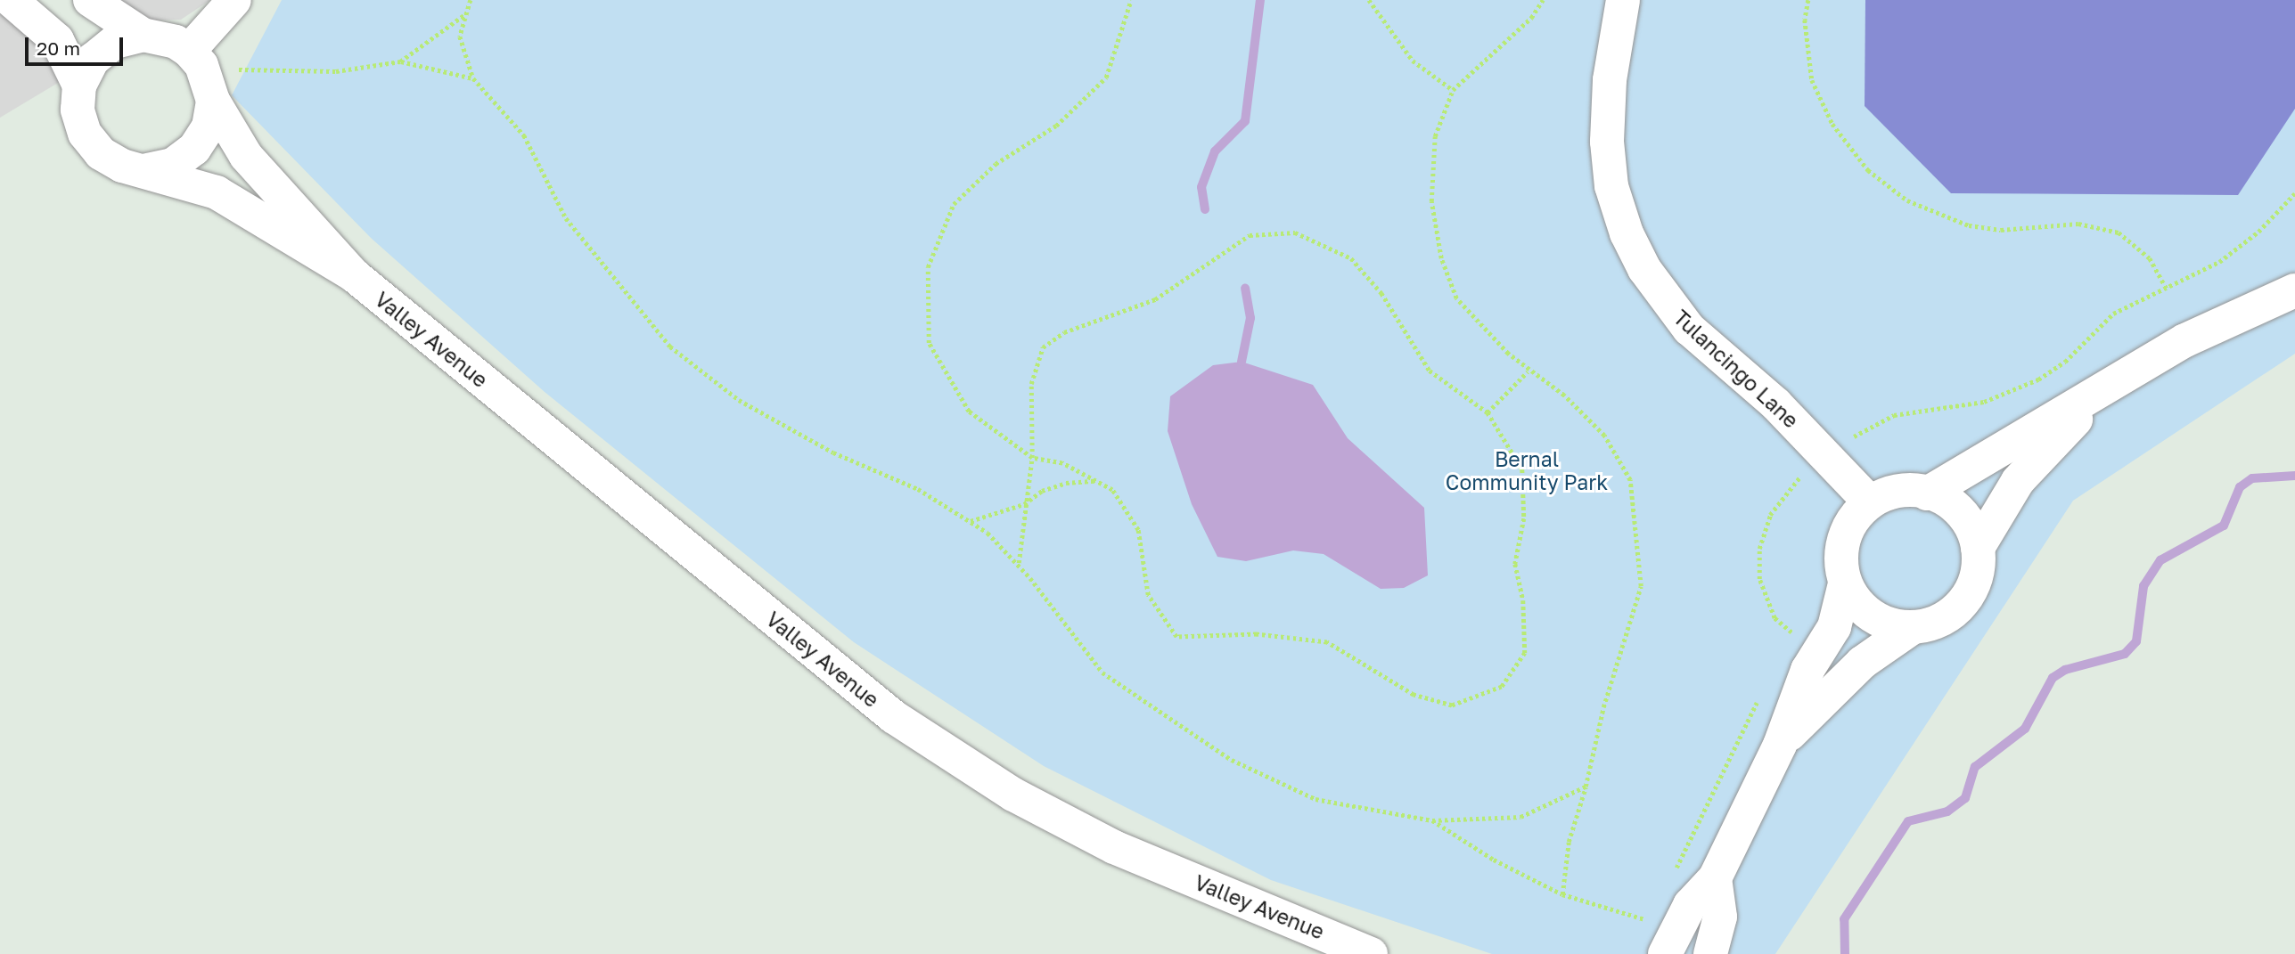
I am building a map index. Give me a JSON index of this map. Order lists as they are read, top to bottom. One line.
{"streets":{"street":["Valley Avenue","Tulancingo Lane"]},"parks":["Bernal Community Park"],"scale_bar":"20 m"}
